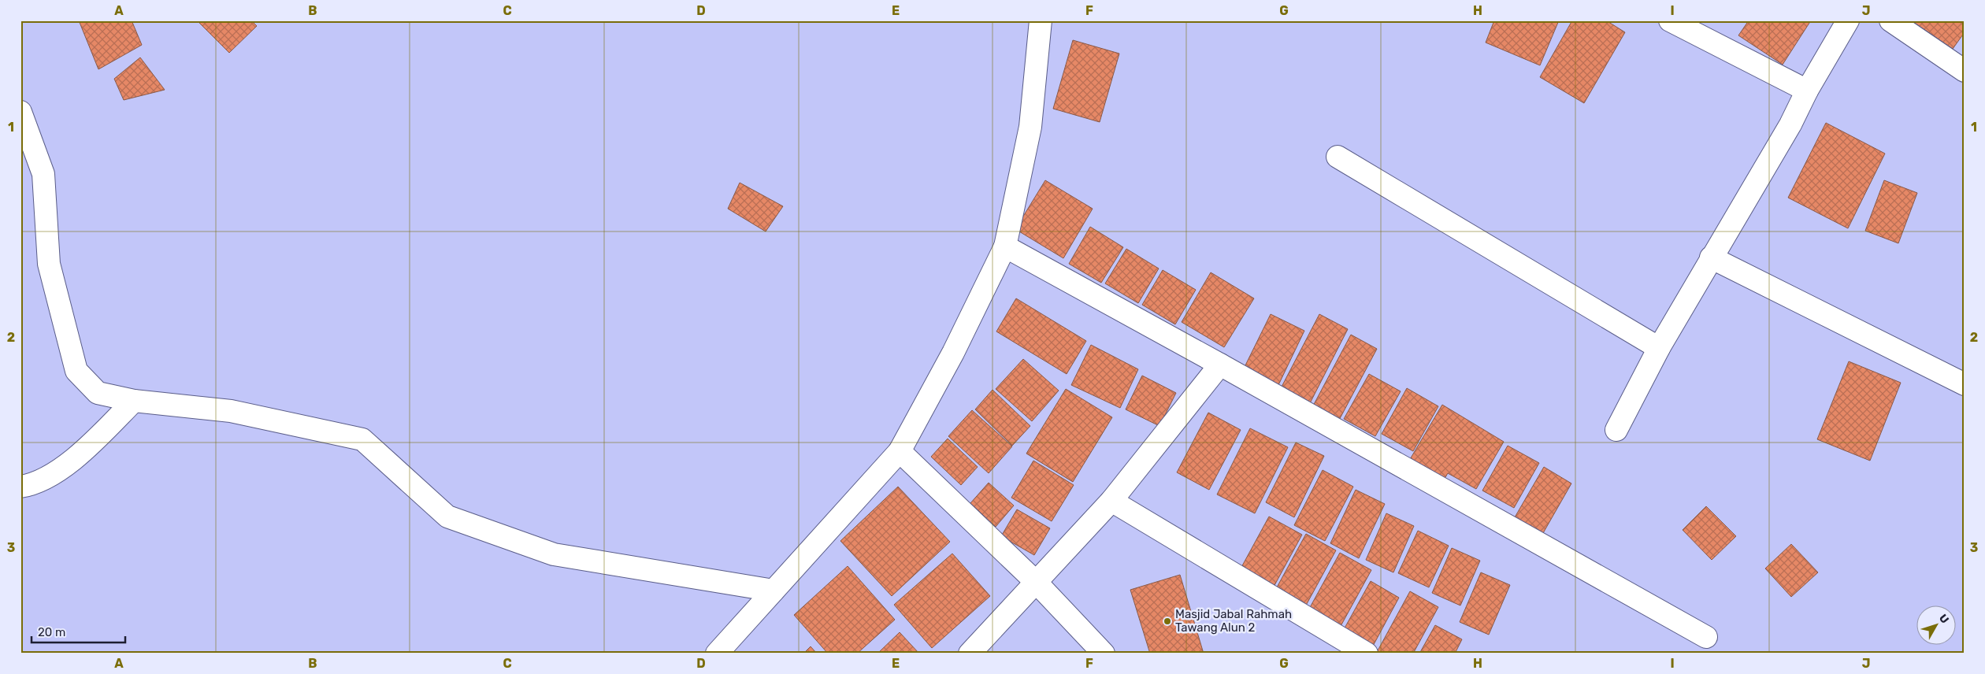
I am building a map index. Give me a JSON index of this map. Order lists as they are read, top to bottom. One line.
{"places":["Masjid Jabal Rahmah Tawang Alun 2"],"scale_bar":"20 m","north":"top right","grid":{"columns":["A","B","C","D","E","F","G","H","I","J"],"rows":["1","2","3"]}}
